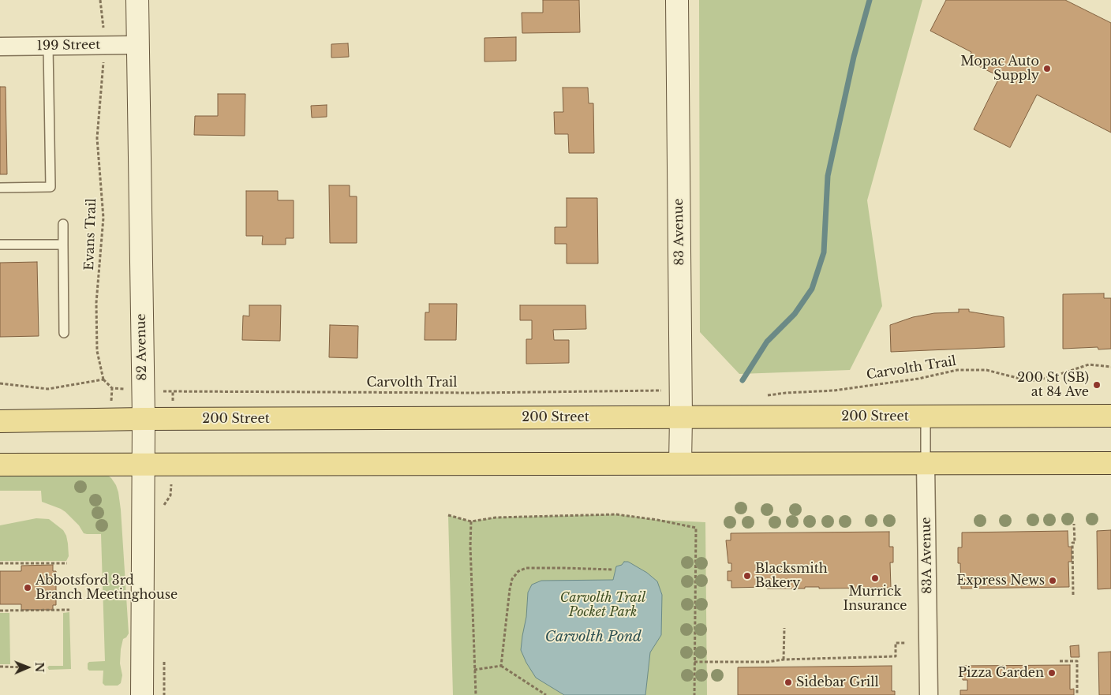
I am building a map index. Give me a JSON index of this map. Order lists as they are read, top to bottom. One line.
{"streets":{"main road":["200 Street"],"street":["199 Street","83 Avenue","82 Avenue","83A Avenue"],"path":["Evans Trail","Carvolth Trail"]},"crossings":[["199 Street","82 Avenue"],["83 Avenue","200 Street"],["82 Avenue","200 Street"],["200 Street","83A Avenue"]],"water":["Carvolth Pond"],"parks":["Carvolth Trail Pocket Park"],"places":["Mopac Auto Supply","200 St (SB) at 84 Ave","Blacksmith Bakery","Murrick Insurance","Express News","Abbotsford 3rd Branch Meetinghouse","Pizza Garden","Sidebar Grill"],"north":"right"}
